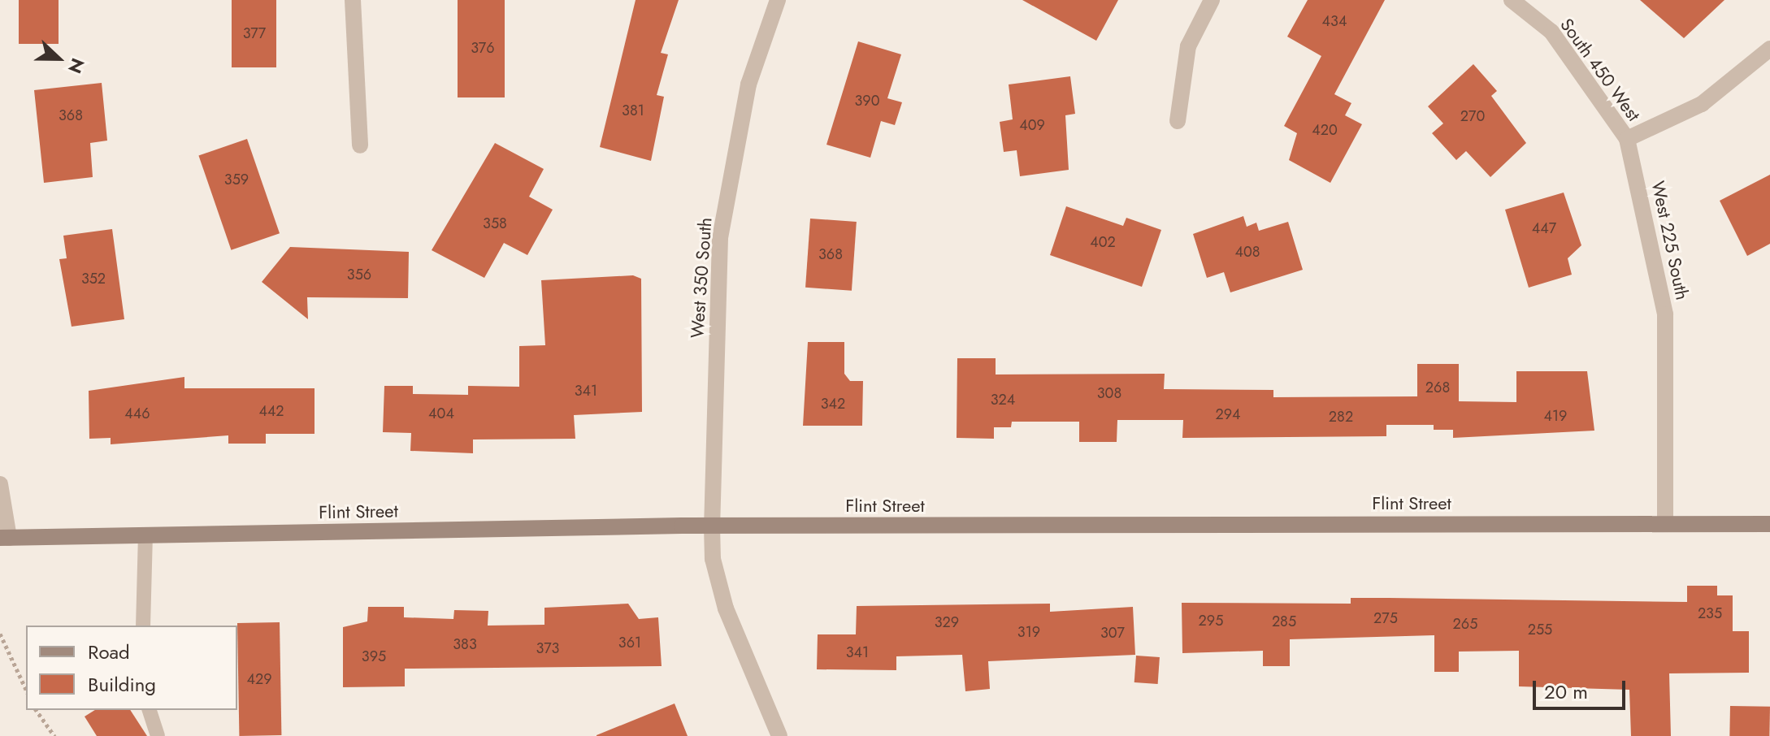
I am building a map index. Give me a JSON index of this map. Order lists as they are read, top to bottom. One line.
{"streets":{"street":["South 450 West","West 225 South","West 350 South","Flint Street"]},"crossings":[["South 450 West","West 225 South"],["West 225 South","Flint Street"],["West 350 South","Flint Street"]],"house_numbers":["434","377","376","390","381","368","270","409","420","359","358","447","402","408","368","356","352","268","341","308","324","342","442","446","404","294","419","282","235","275","295","285","329","265","255","319","307","361","383","373","341","395","429"],"legend":["Road","Building"],"scale_bar":"20 m","north":"right"}
